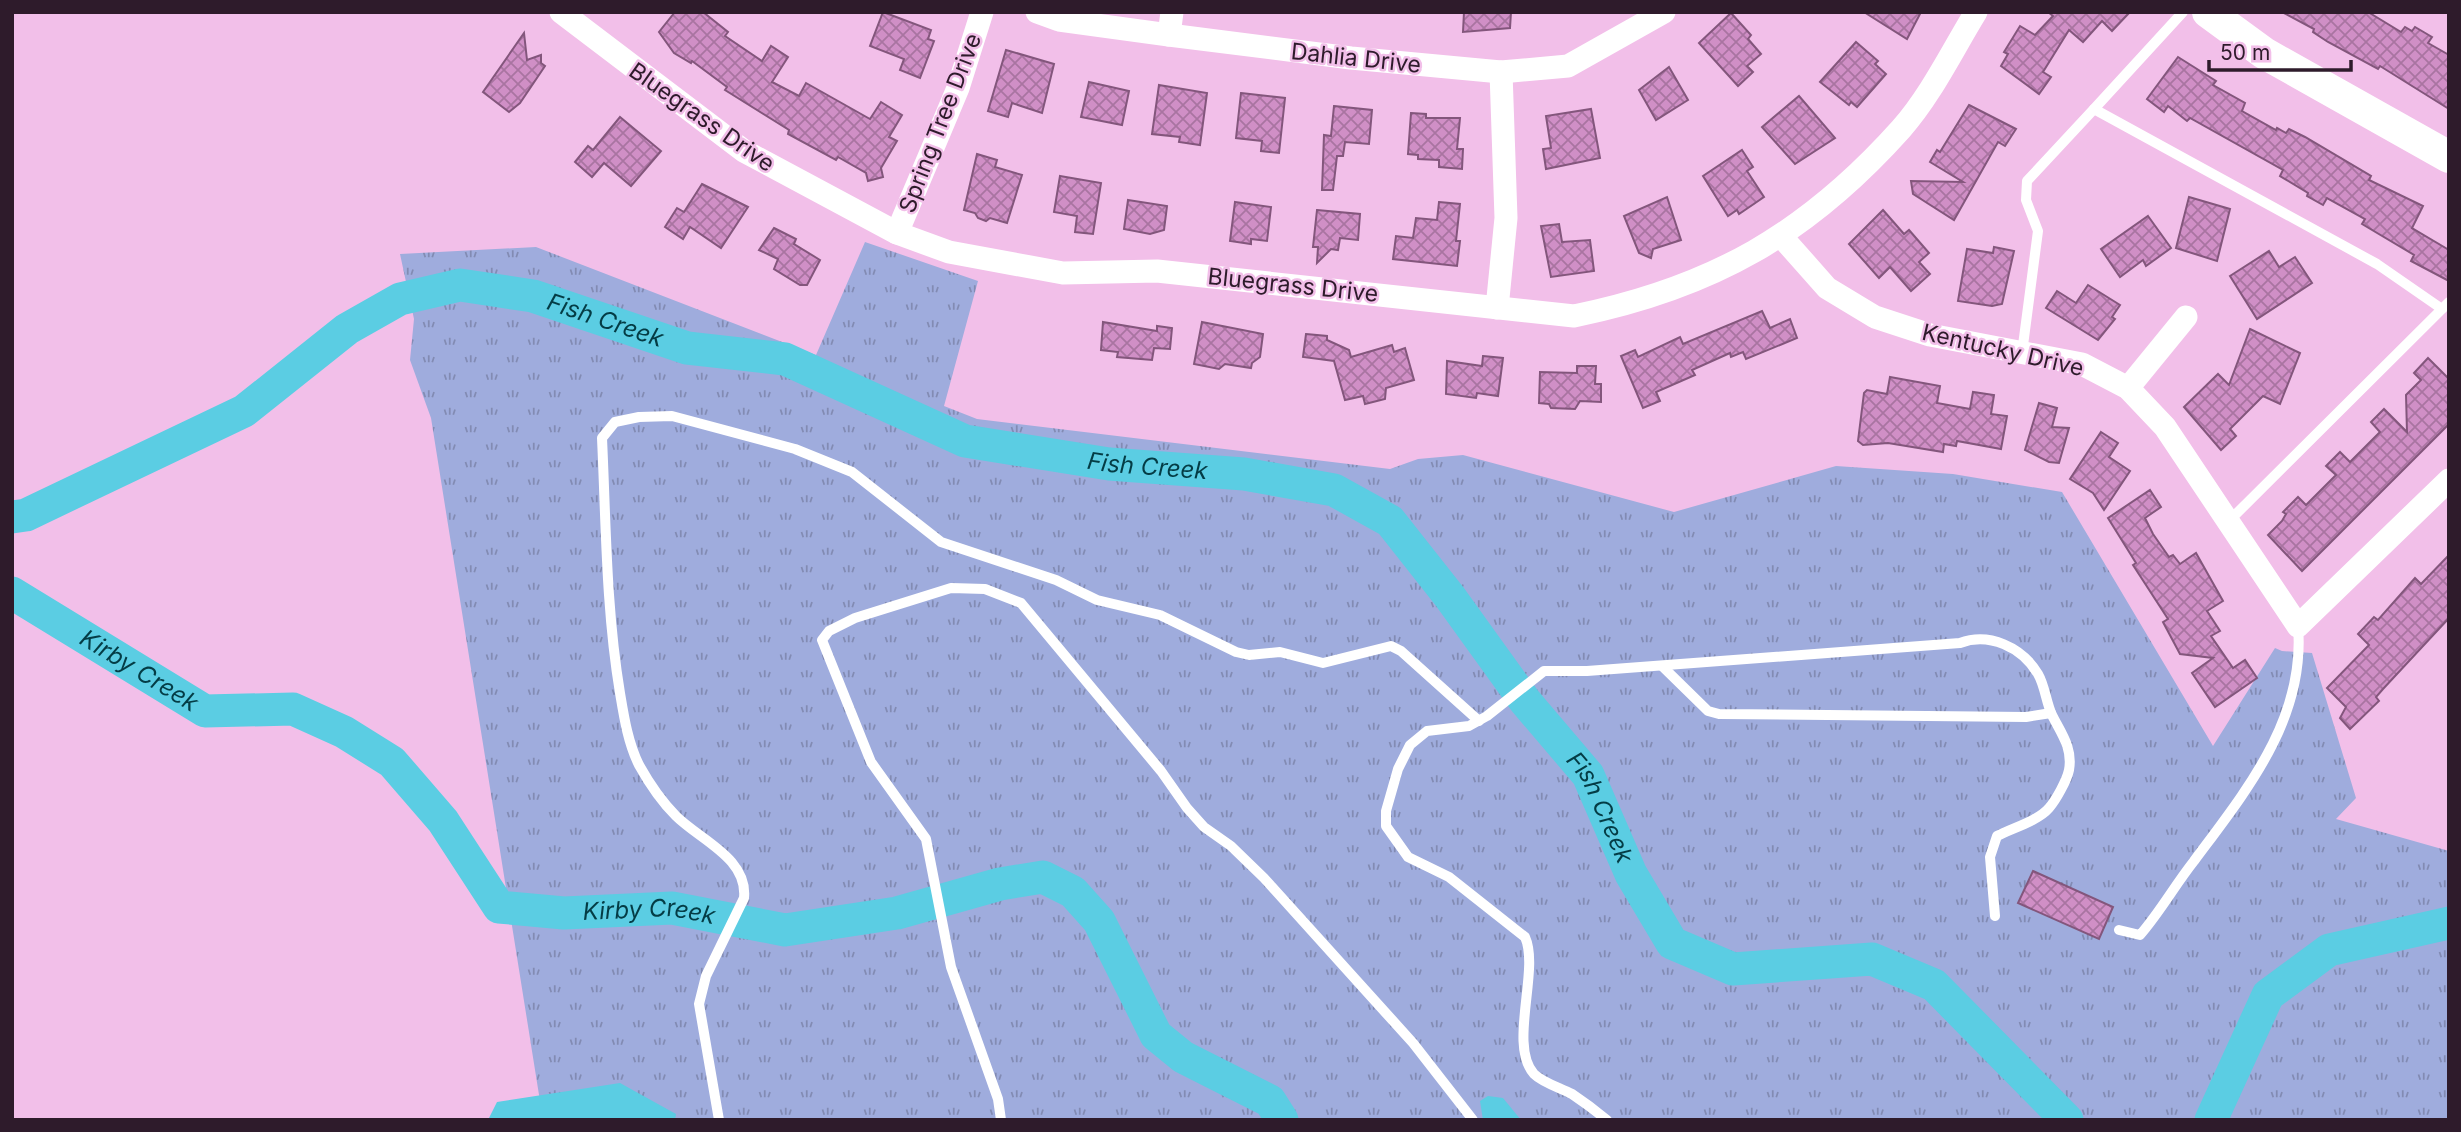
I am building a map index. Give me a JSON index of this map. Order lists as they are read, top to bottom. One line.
{"streets":{"street":["Dahlia Drive","Bluegrass Drive","Spring Tree Drive","Kentucky Drive"]},"crossings":[["Bluegrass Drive","Spring Tree Drive"],["Bluegrass Drive","Kentucky Drive"]],"water":["Fish Creek","Kirby Creek"],"scale_bar":"50 m"}
